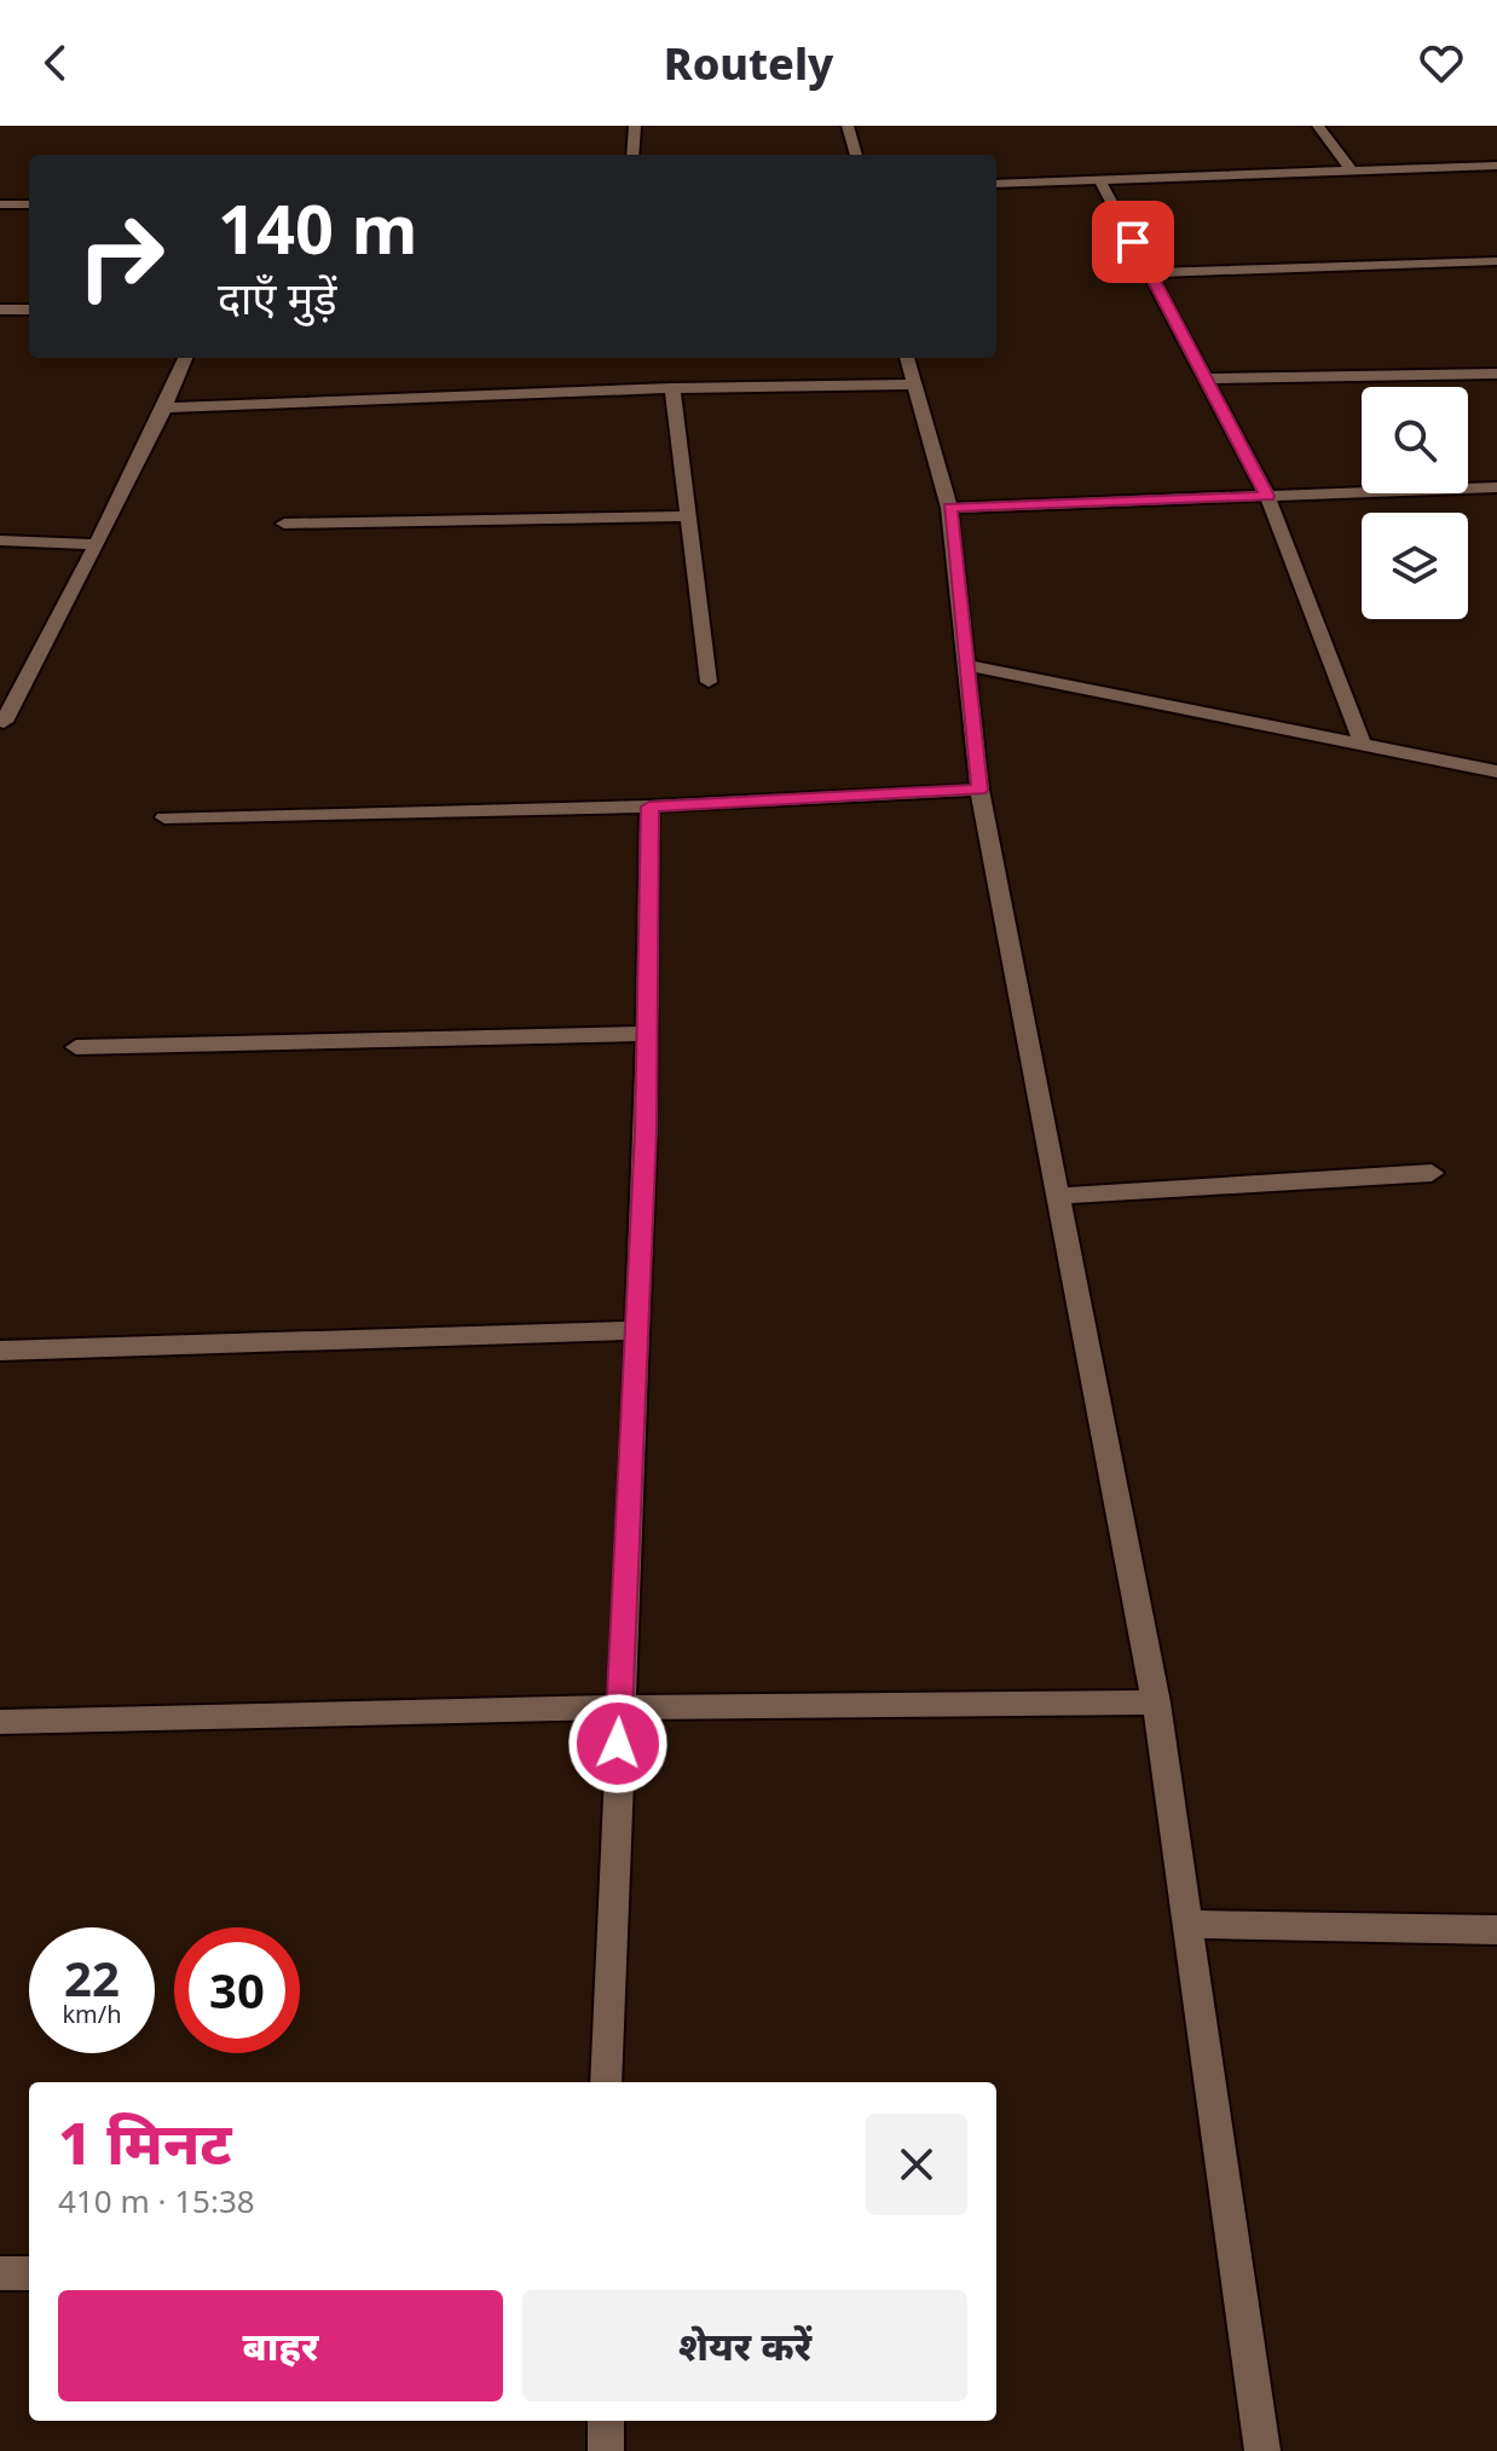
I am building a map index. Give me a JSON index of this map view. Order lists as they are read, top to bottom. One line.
{"page":{"header":"Routely","turn":["140 m","दाएँ मुड़ें"],"speed":"22 km/h","limit":"30","heading":["1 मिनट","410 m · 15:38"],"buttons":["बाहर","शेयर करें"]}}
